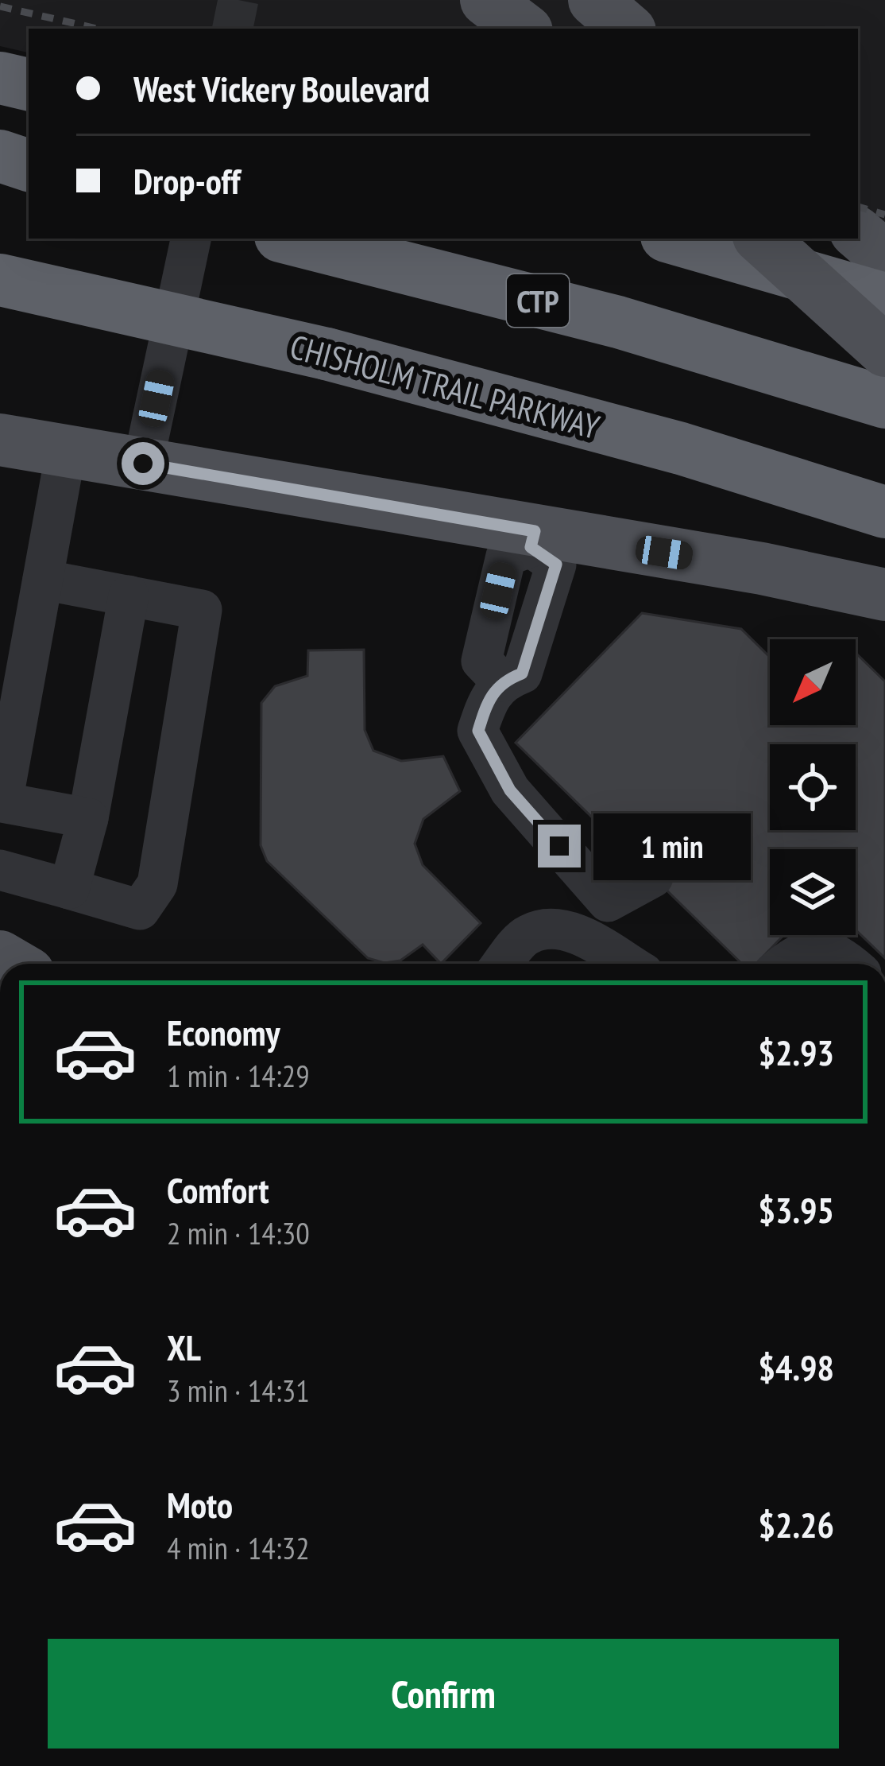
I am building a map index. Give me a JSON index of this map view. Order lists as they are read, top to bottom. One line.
{"streets":{"highway":["CTP","CHISHOLM TRAIL PARKWAY"]},"north":"bottom left","page":{"banner":["West Vickery Boulevard","Drop-off"],"bubble":"1 min","list":[{"name":"Economy","note":"1 min · 14:29","value":"$2.93"},{"name":"Comfort","note":"2 min · 14:30","value":"$3.95"},{"name":"XL","note":"3 min · 14:31","value":"$4.98"},{"name":"Moto","note":"4 min · 14:32","value":"$2.26"}],"buttons":"Confirm"}}
